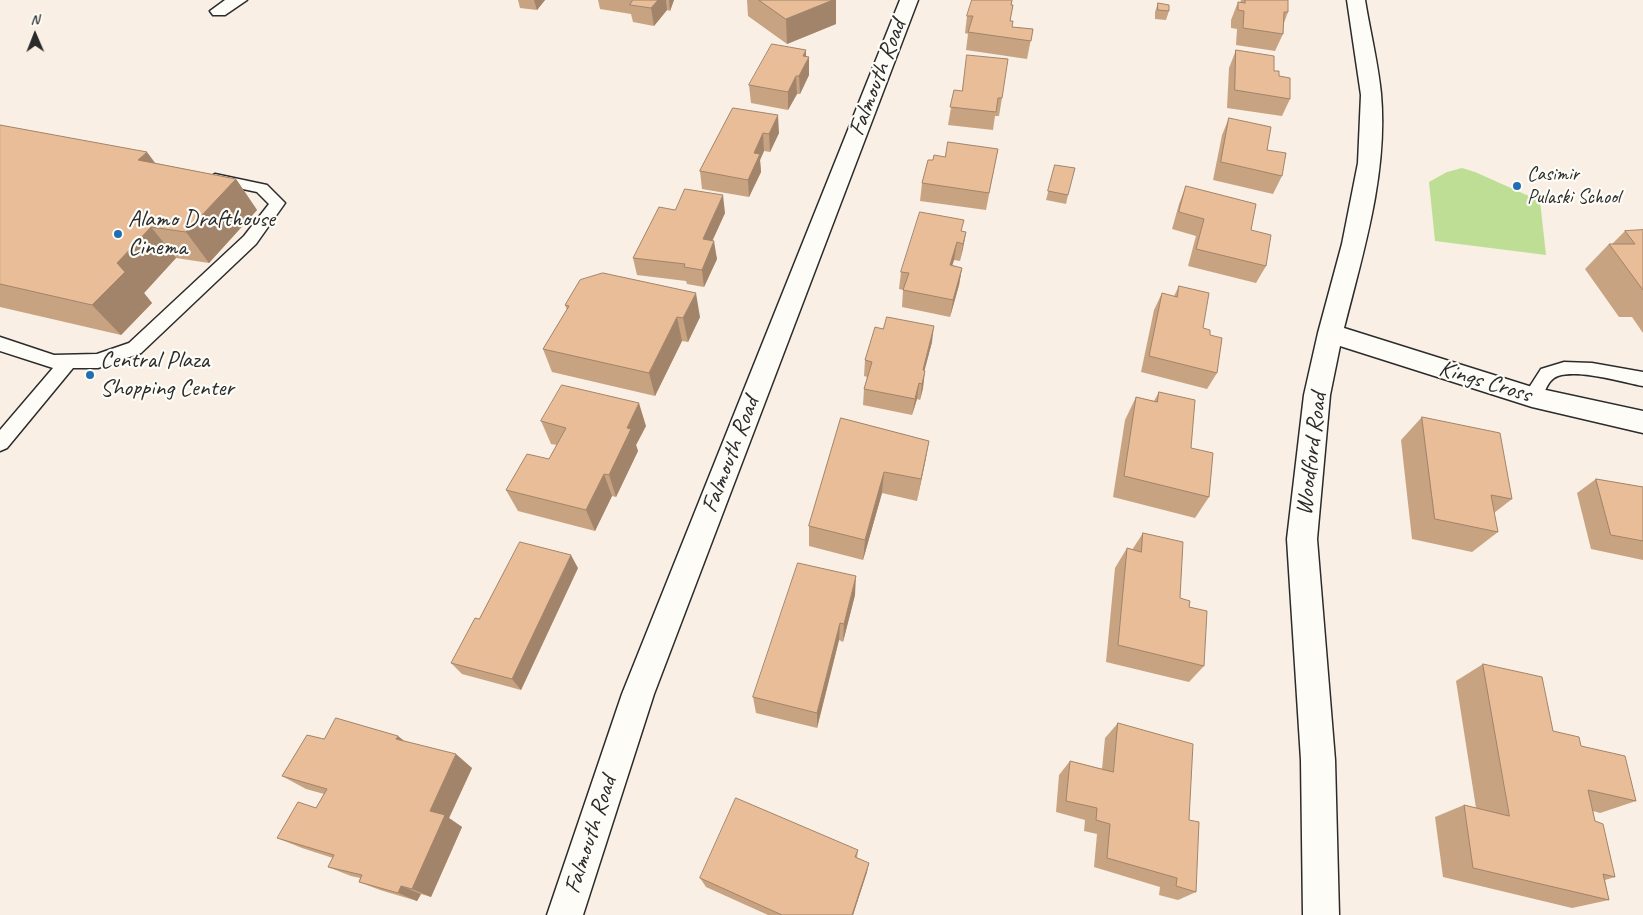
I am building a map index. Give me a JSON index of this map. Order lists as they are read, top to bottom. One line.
{"streets":{"street":["Falmouth Road","Kings Cross","Woodford Road"]},"crossings":[["Kings Cross","Woodford Road"]],"places":["Casimir Pulaski School","Alamo Drafthouse Cinema","Central Plaza Shopping Center"],"north":"top"}
